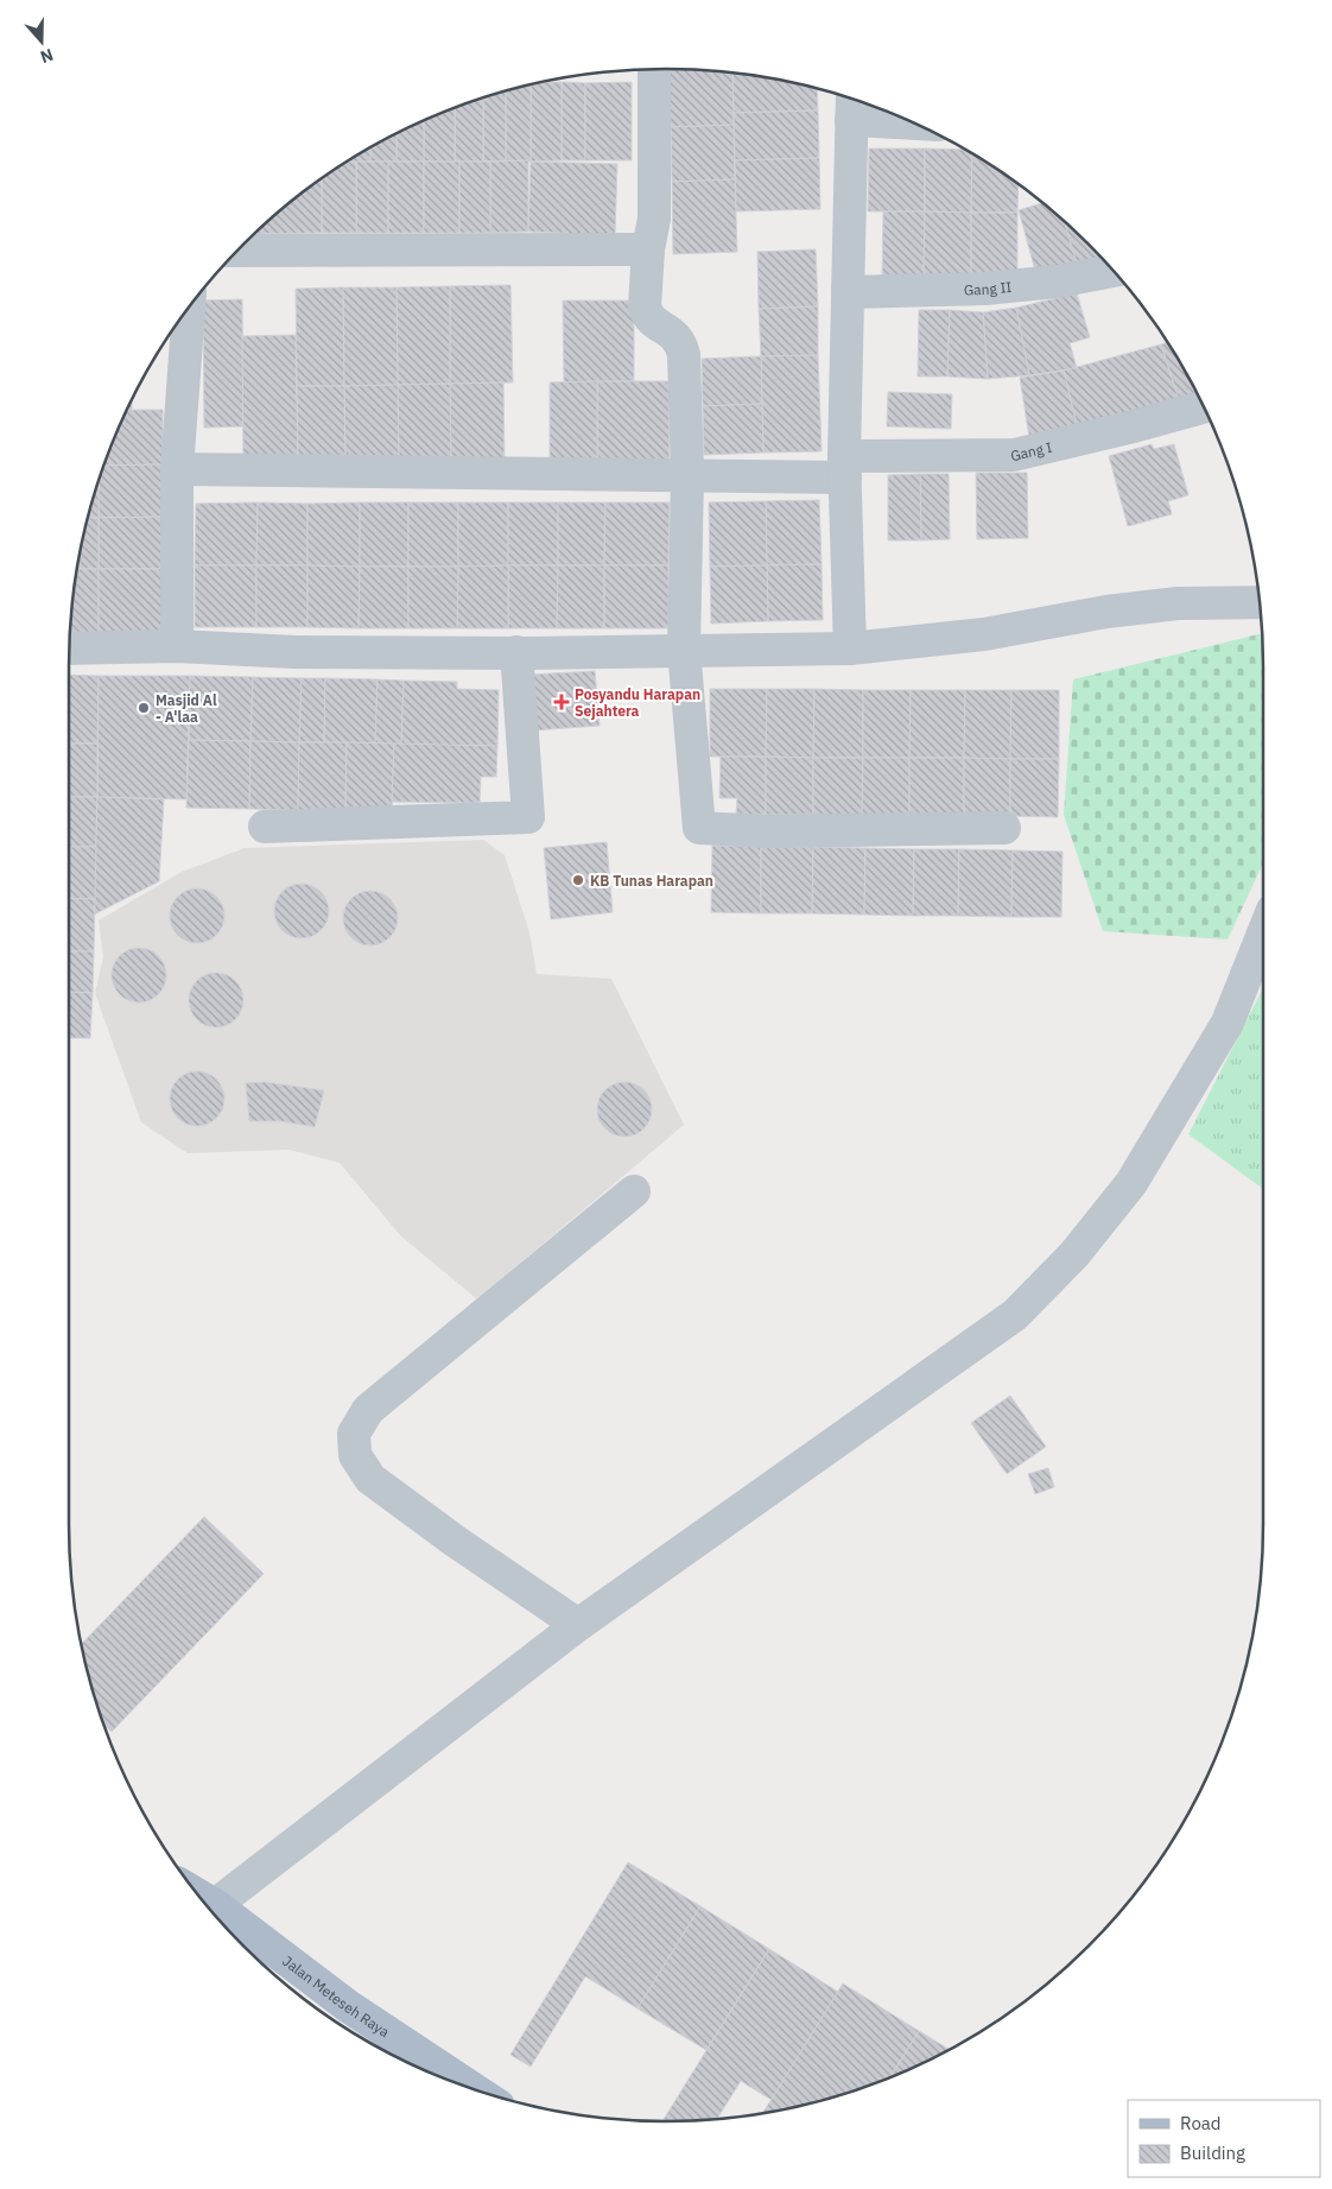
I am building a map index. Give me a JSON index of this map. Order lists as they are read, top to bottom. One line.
{"streets":{"main road":["Jalan Meteseh Raya"],"street":["Gang II","Gang I"]},"places":{"health":["Posyandu Harapan Sejahtera"],"other":["Masjid Al - A'laa","KB Tunas Harapan"]},"legend":["Road","Building"],"north":"bottom"}
